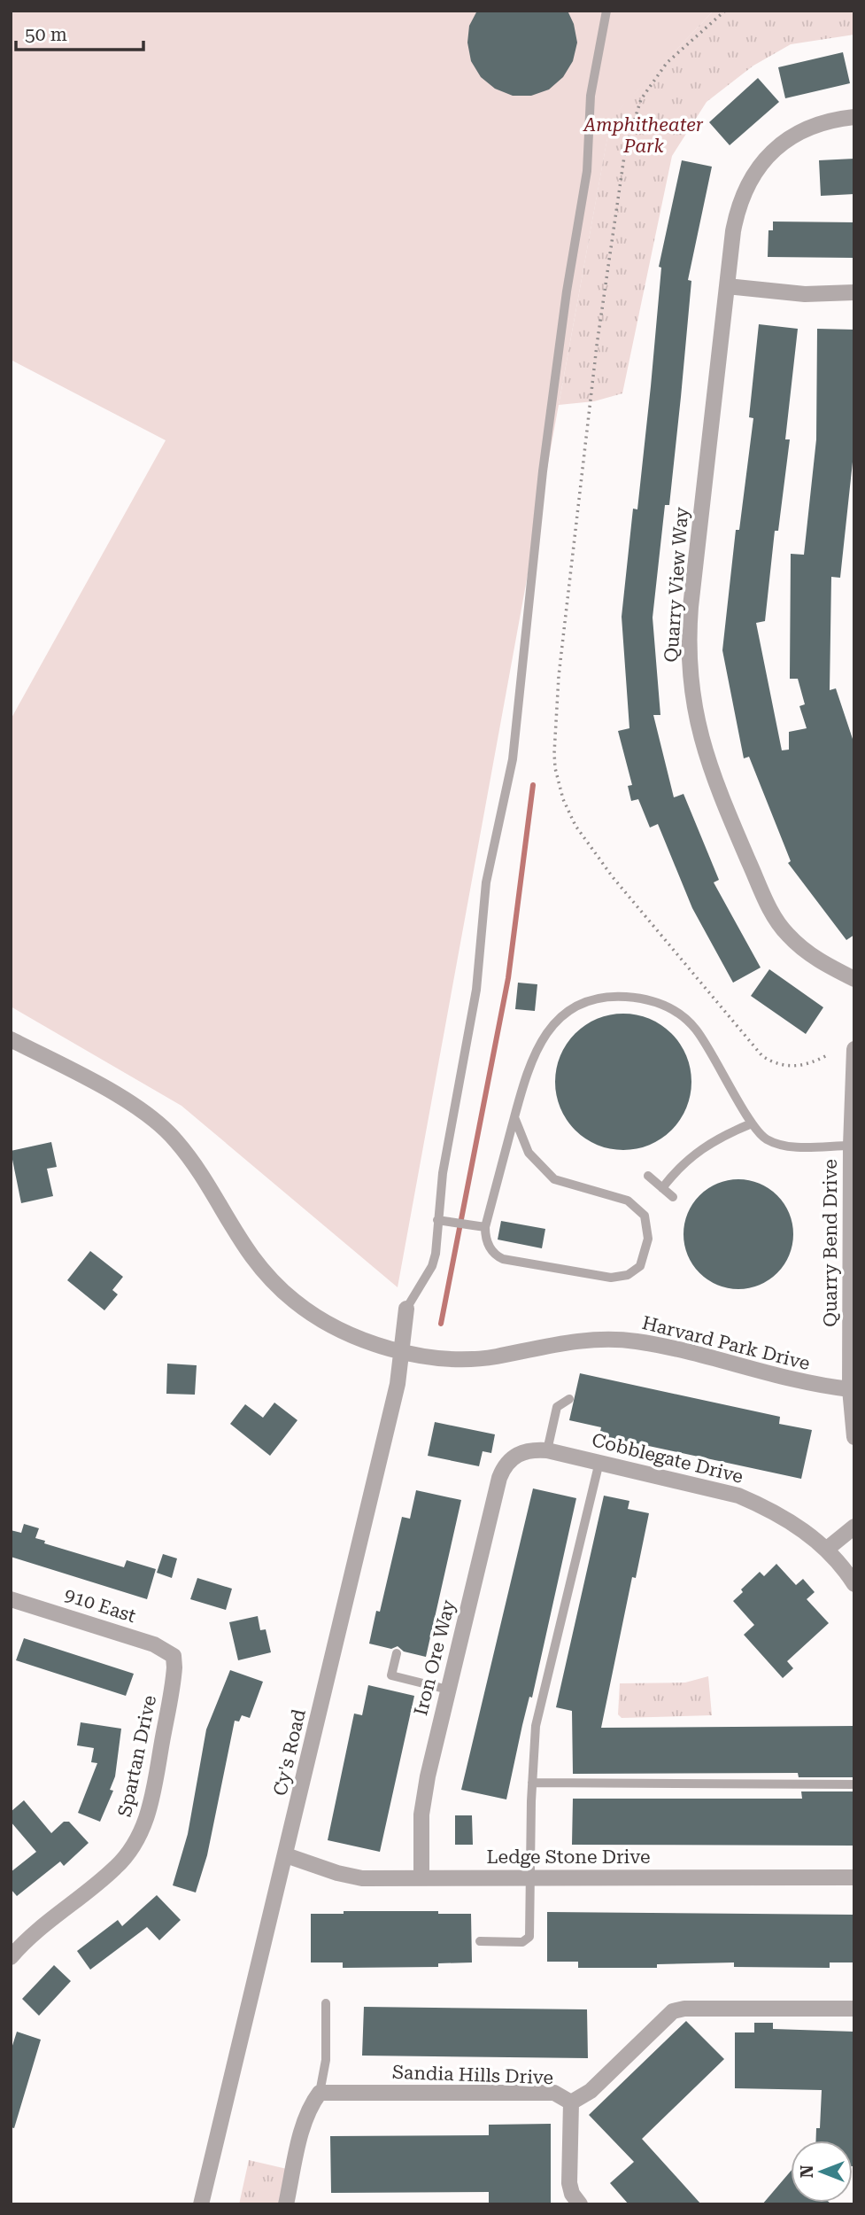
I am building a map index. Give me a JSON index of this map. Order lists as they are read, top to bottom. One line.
{"streets":{"street":["Quarry View Way","Quarry Bend Drive","Harvard Park Drive","Cobblegate Drive","910 East","Iron Ore Way","Cy's Road","Spartan Drive","Ledge Stone Drive","Sandia Hills Drive"]},"crossings":[["Quarry Bend Drive","Harvard Park Drive"],["Harvard Park Drive","Cy's Road"],["Cobblegate Drive","Iron Ore Way"],["910 East","Spartan Drive"],["Iron Ore Way","Ledge Stone Drive"],["Cy's Road","Ledge Stone Drive"]],"parks":["Amphitheater Park"],"scale_bar":"50 m","north":"left"}
